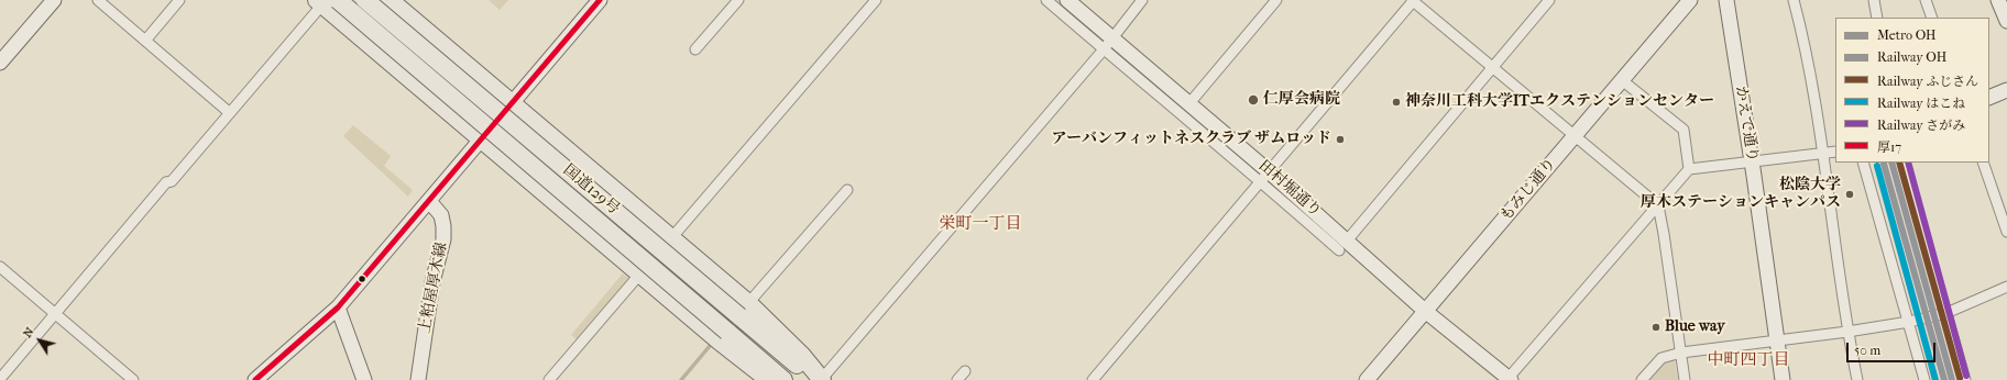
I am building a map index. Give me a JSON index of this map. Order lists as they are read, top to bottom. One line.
{"streets":{"highway":["国道129号"],"street":["かえで通り","田村堀通り","もみじ通り","上粕屋厚木線"]},"crossings":[["田村堀通り","もみじ通り"]],"districts":["栄町一丁目","中町四丁目"],"places":["仁厚会病院","神奈川工科大学ITエクステンションセンター","アーバンフィットネスクラブ ザムロッド","松陰大学 厚木ステーションキャンパス","Blue way"],"lines":["transit line 厚17","metro line OH","rail line ふじさん","rail line さがみ","rail line OH","rail line はこね"],"legend":["Metro OH","Railway OH","Railway ふじさん","Railway はこね","Railway さがみ","厚17"],"scale_bar":"50 m","north":"top left"}
